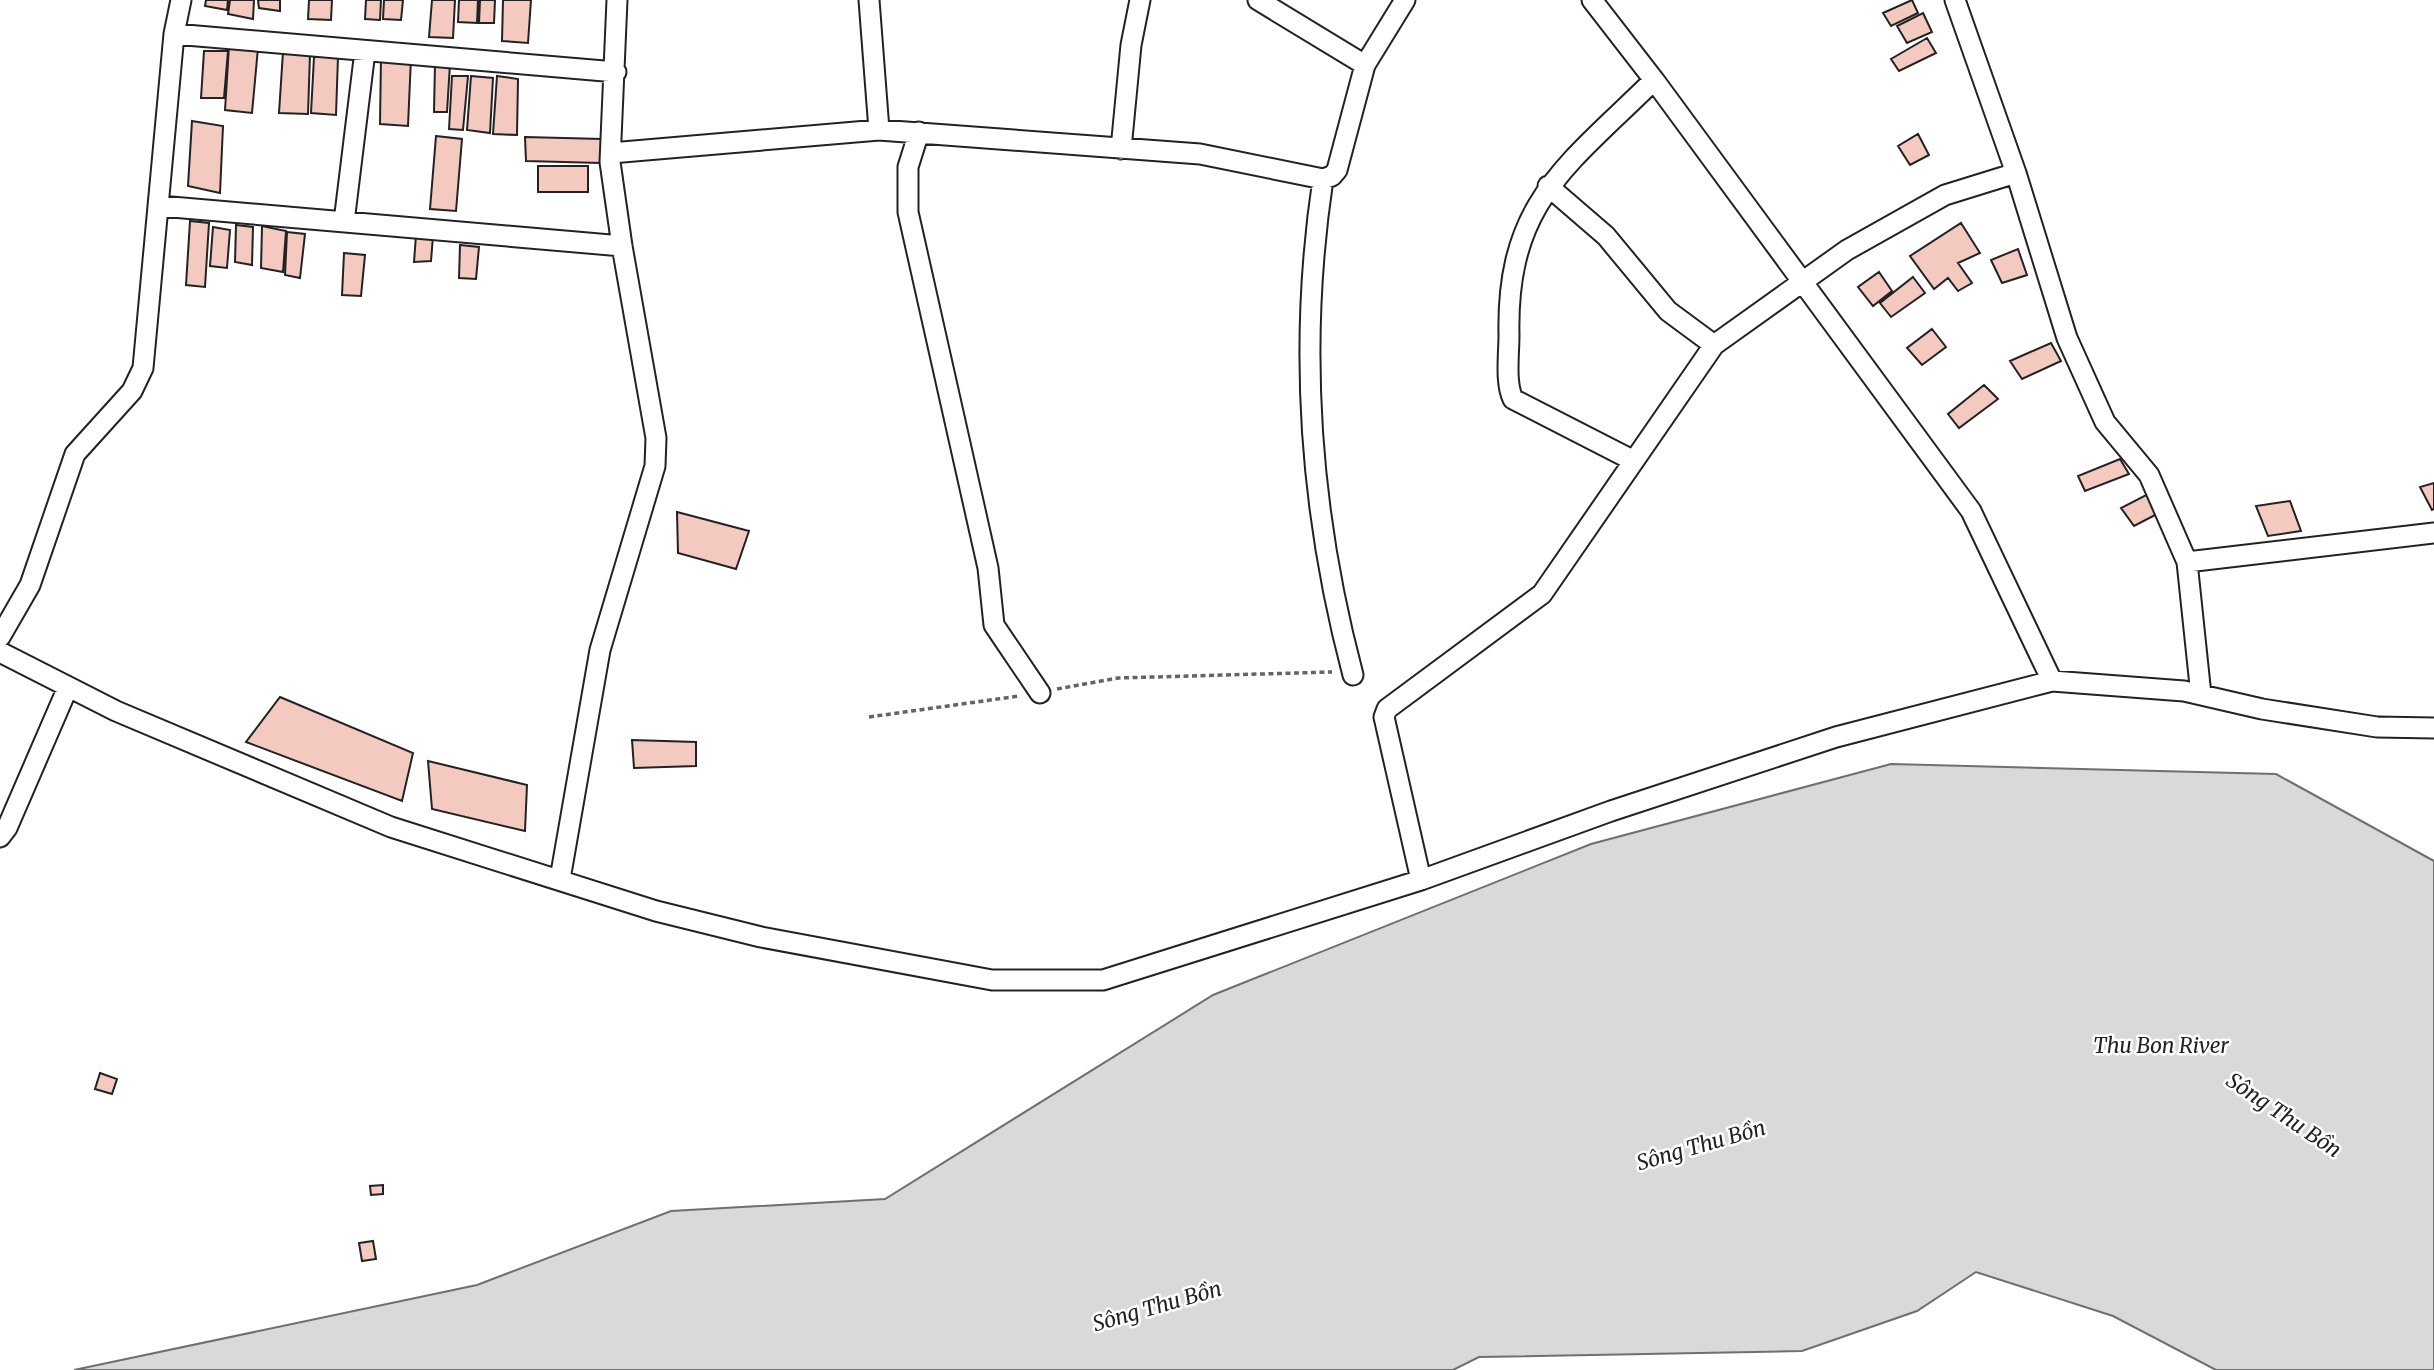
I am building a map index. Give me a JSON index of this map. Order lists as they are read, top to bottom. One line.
{"water":["Thu Bon River","Sông Thu Bồn"]}
